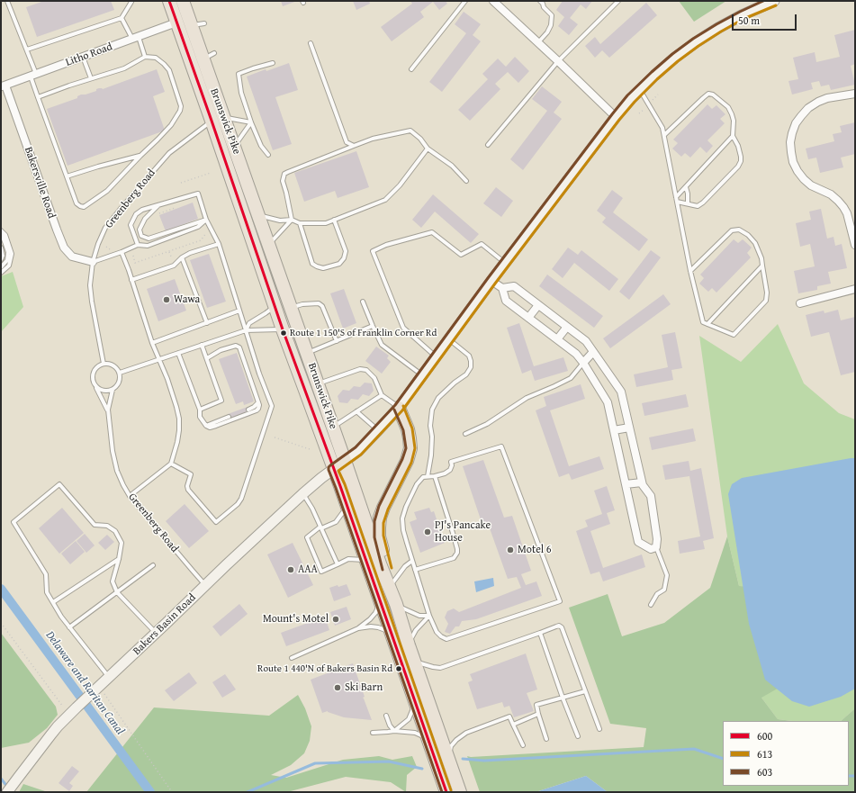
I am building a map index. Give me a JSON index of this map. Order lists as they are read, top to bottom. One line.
{"streets":{"highway":["Brunswick Pike"],"main road":["Bakers Basin Road"],"street":["Litho Road","Bakersville Road"],"lane":["Greenberg Road"]},"crossings":[["Litho Road","Brunswick Pike"],["Litho Road","Bakersville Road"],["Brunswick Pike","Greenberg Road"],["Brunswick Pike","Bakers Basin Road"],["Bakersville Road","Greenberg Road"],["Greenberg Road","Bakers Basin Road"]],"water":["Delaware and Raritan Canal"],"places":["Wawa","Route 1 150'S of Franklin Corner Rd","PJ's Pancake House","Motel 6","AAA","Mount's Motel","Route 1 440'N of Bakers Basin Rd","Ski Barn"],"lines":["transit line 600","transit line 603","transit line 613"],"legend":["600","613","603"],"scale_bar":"50 m"}
